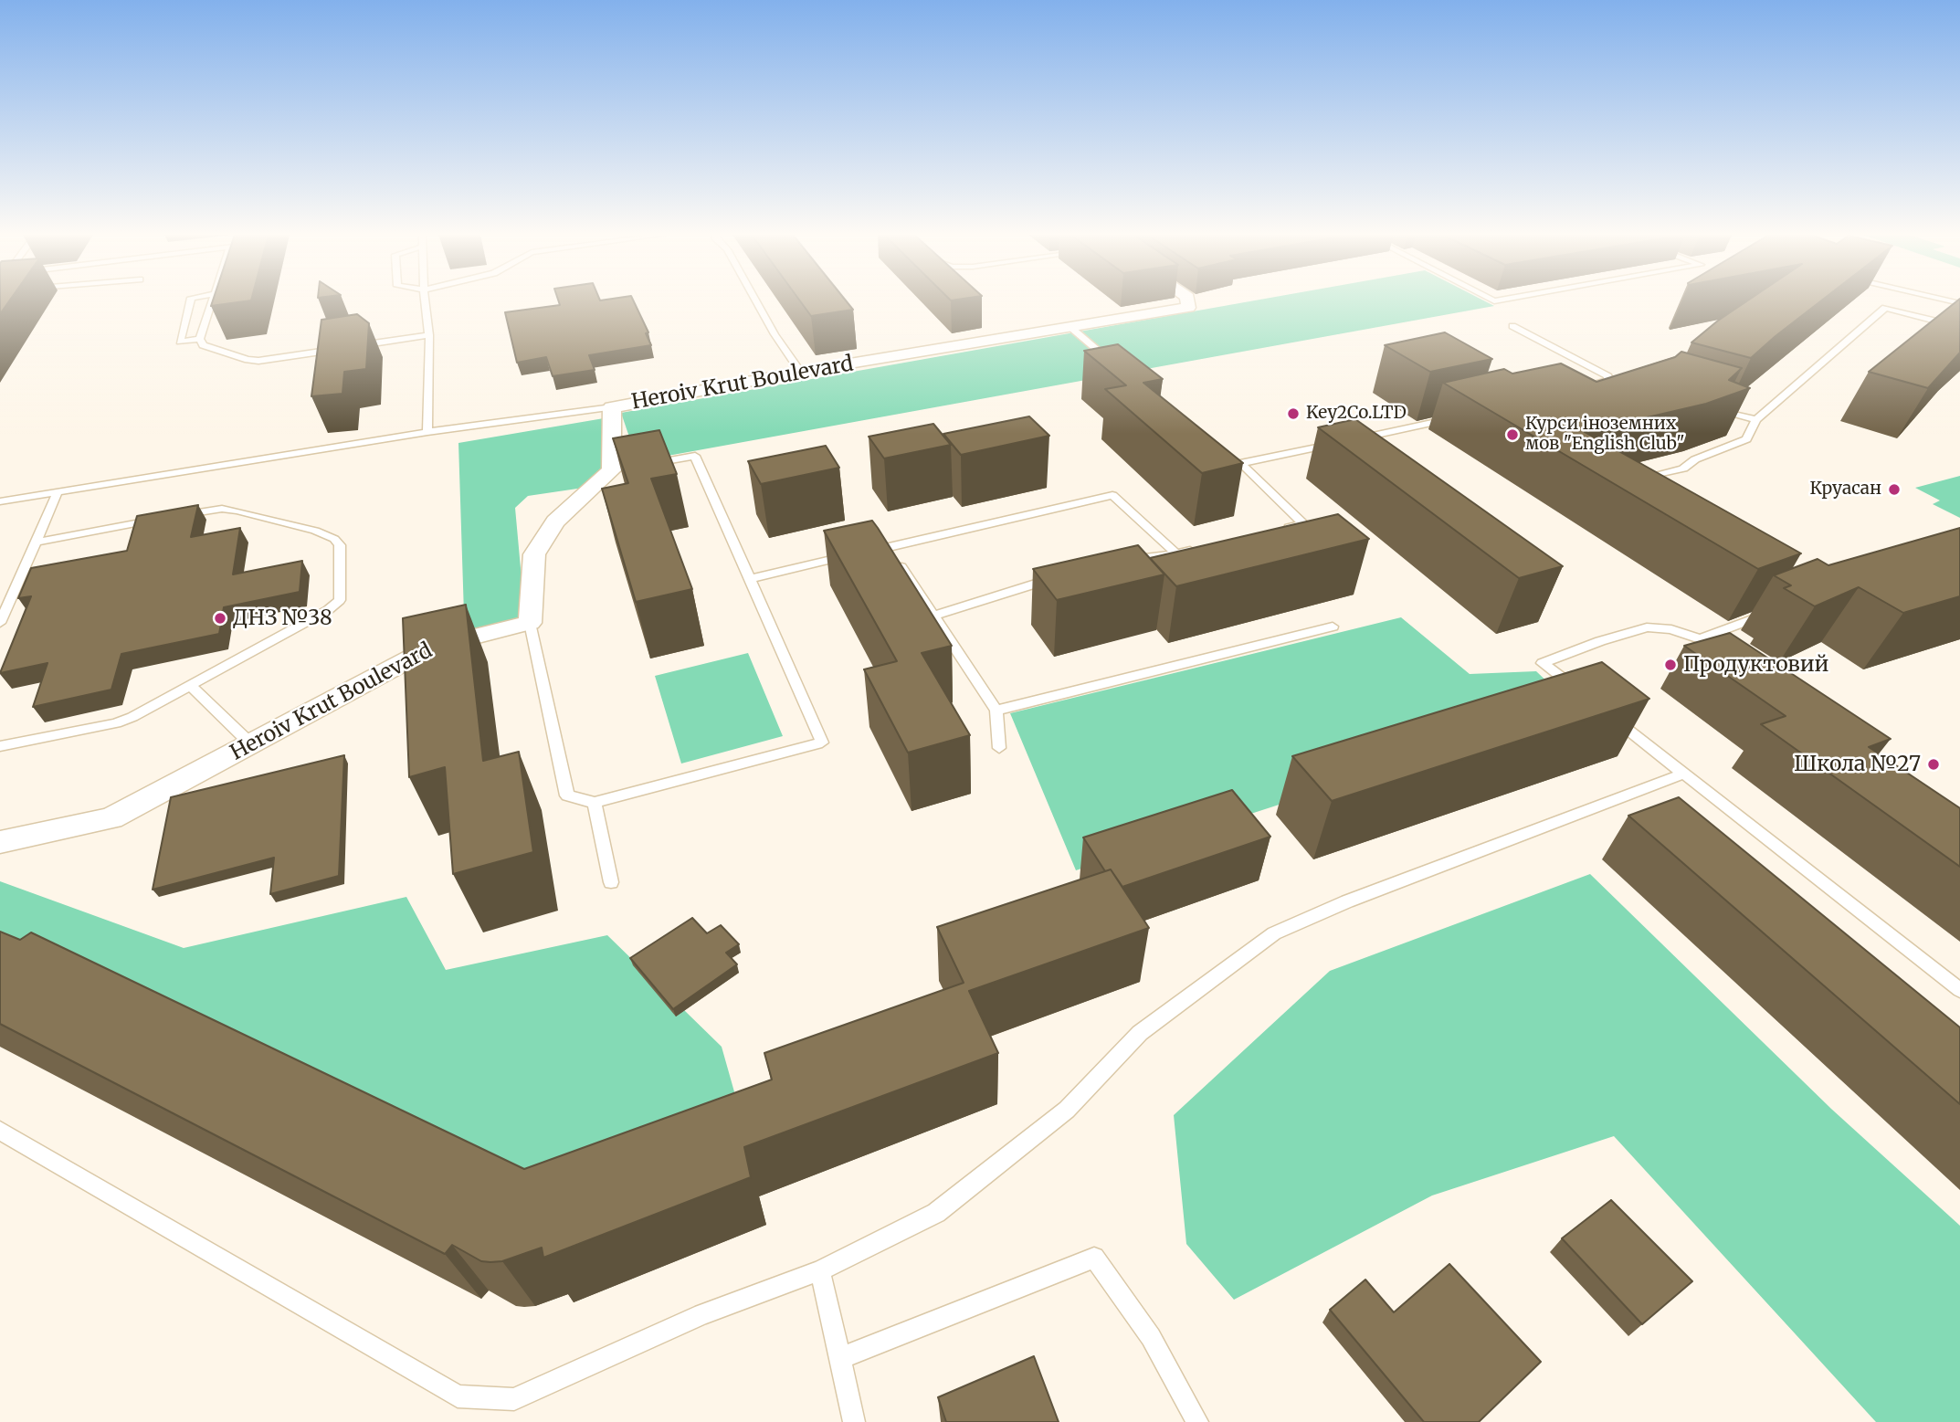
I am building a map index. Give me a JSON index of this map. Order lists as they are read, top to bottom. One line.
{"streets":{"street":["Heroiv Krut Boulevard"]},"places":["Key2Co.LTD","Курси іноземних мов \"English Club\"","Круасан","ДНЗ №38","Продуктовий","Школа №27"]}
